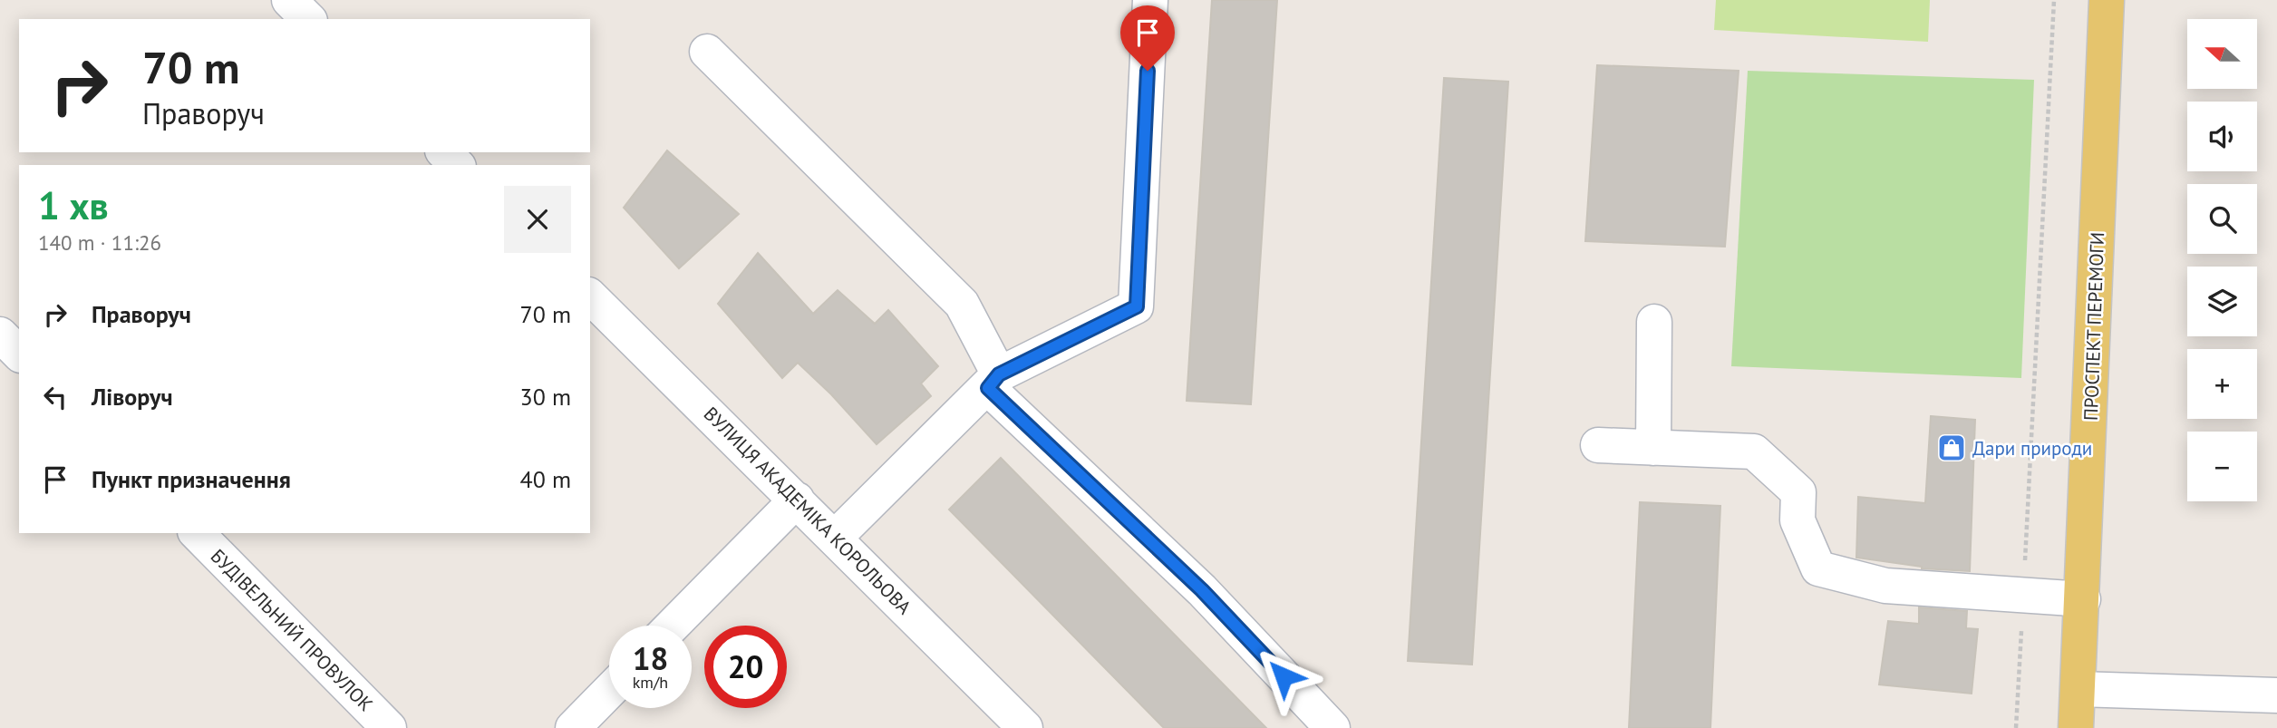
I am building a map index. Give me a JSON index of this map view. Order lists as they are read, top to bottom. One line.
{"streets":{"main road":["ПРОСПЕКТ ПЕРЕМОГИ"],"street":["ВУЛИЦЯ АКАДЕМІКА КОРОЛЬОВА","БУДІВЕЛЬНИЙ ПРОВУЛОК"]},"places":{"shop":["Дари природи"]},"north":"left","page":{"map_buttons":["+","−"],"turn":["70 m","Праворуч"],"heading":["1 хв","140 m · 11:26"],"list":[{"name":"Праворуч","value":"70 m"},{"name":"Ліворуч","value":"30 m"},{"name":"Пункт призначення","value":"40 m"}],"speed":"18 km/h","limit":"20"}}
